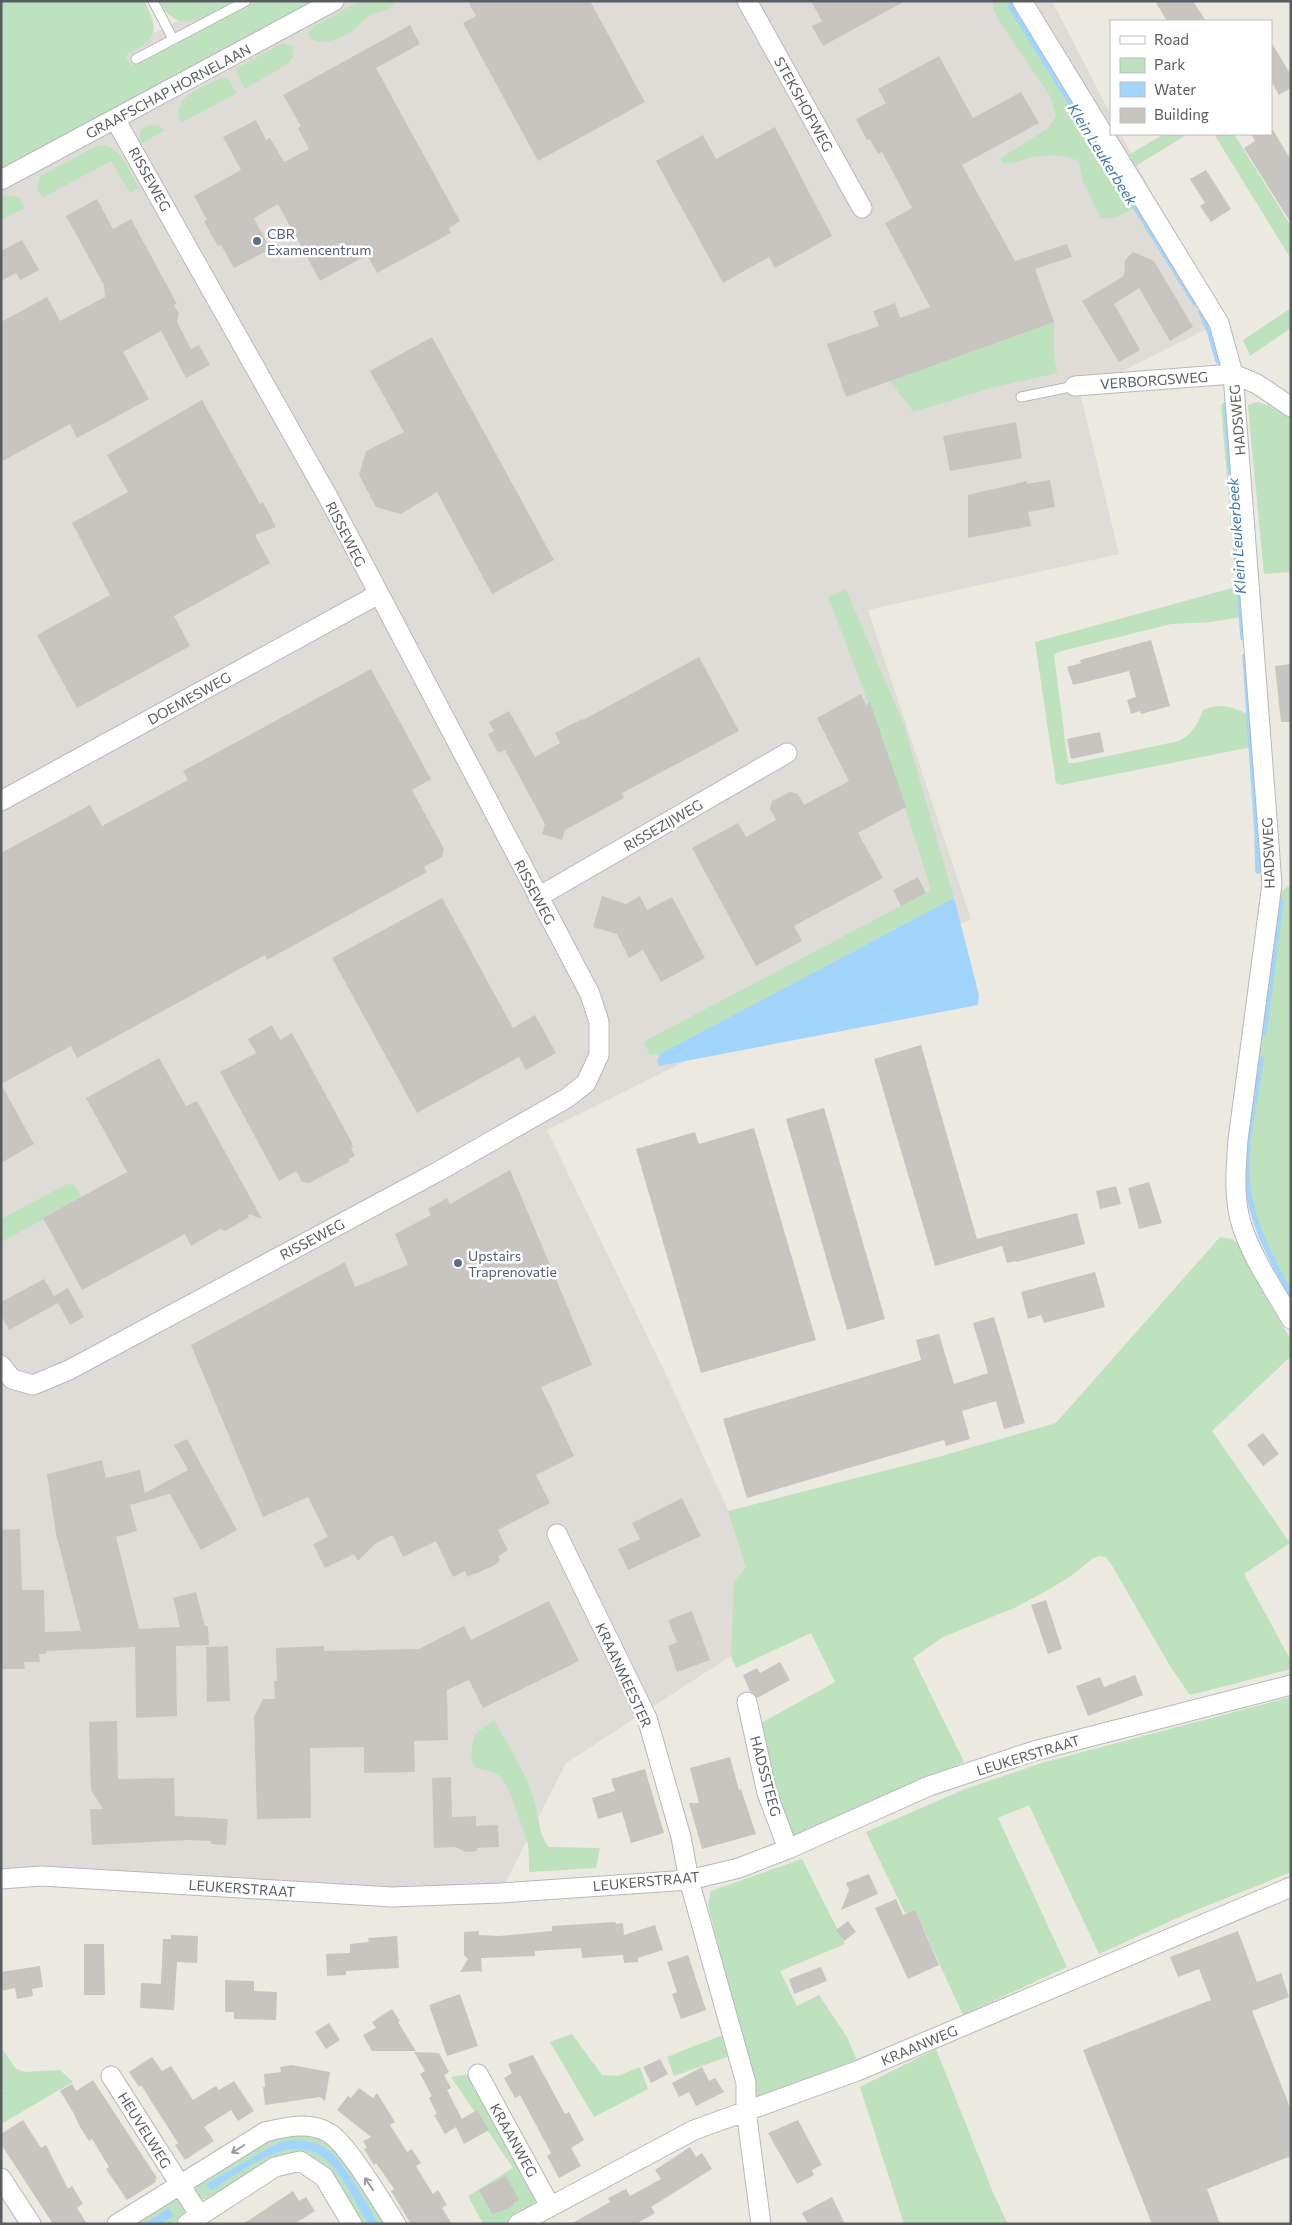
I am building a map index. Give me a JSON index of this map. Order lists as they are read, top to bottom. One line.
{"streets":{"street":["GRAAFSCHAP HORNELAAN","STEKSHOFWEG","RISSEWEG","VERBORGSWEG","HADSWEG","DOEMESWEG","RISSEZIJWEG","KRAANMEESTER","LEUKERSTRAAT","HADSSTEEG","KRAANWEG","HEUVELWEG"]},"crossings":[["GRAAFSCHAP HORNELAAN","RISSEWEG"],["RISSEWEG","DOEMESWEG"],["RISSEWEG","RISSEZIJWEG"],["VERBORGSWEG","HADSWEG"],["KRAANMEESTER","LEUKERSTRAAT"],["KRAANMEESTER","KRAANWEG"],["LEUKERSTRAAT","HADSSTEEG"]],"water":["Klein Leukerbeek"],"places":["CBR Examencentrum","Upstairs Traprenovatie"],"legend":["Road","Park","Water","Building"]}
